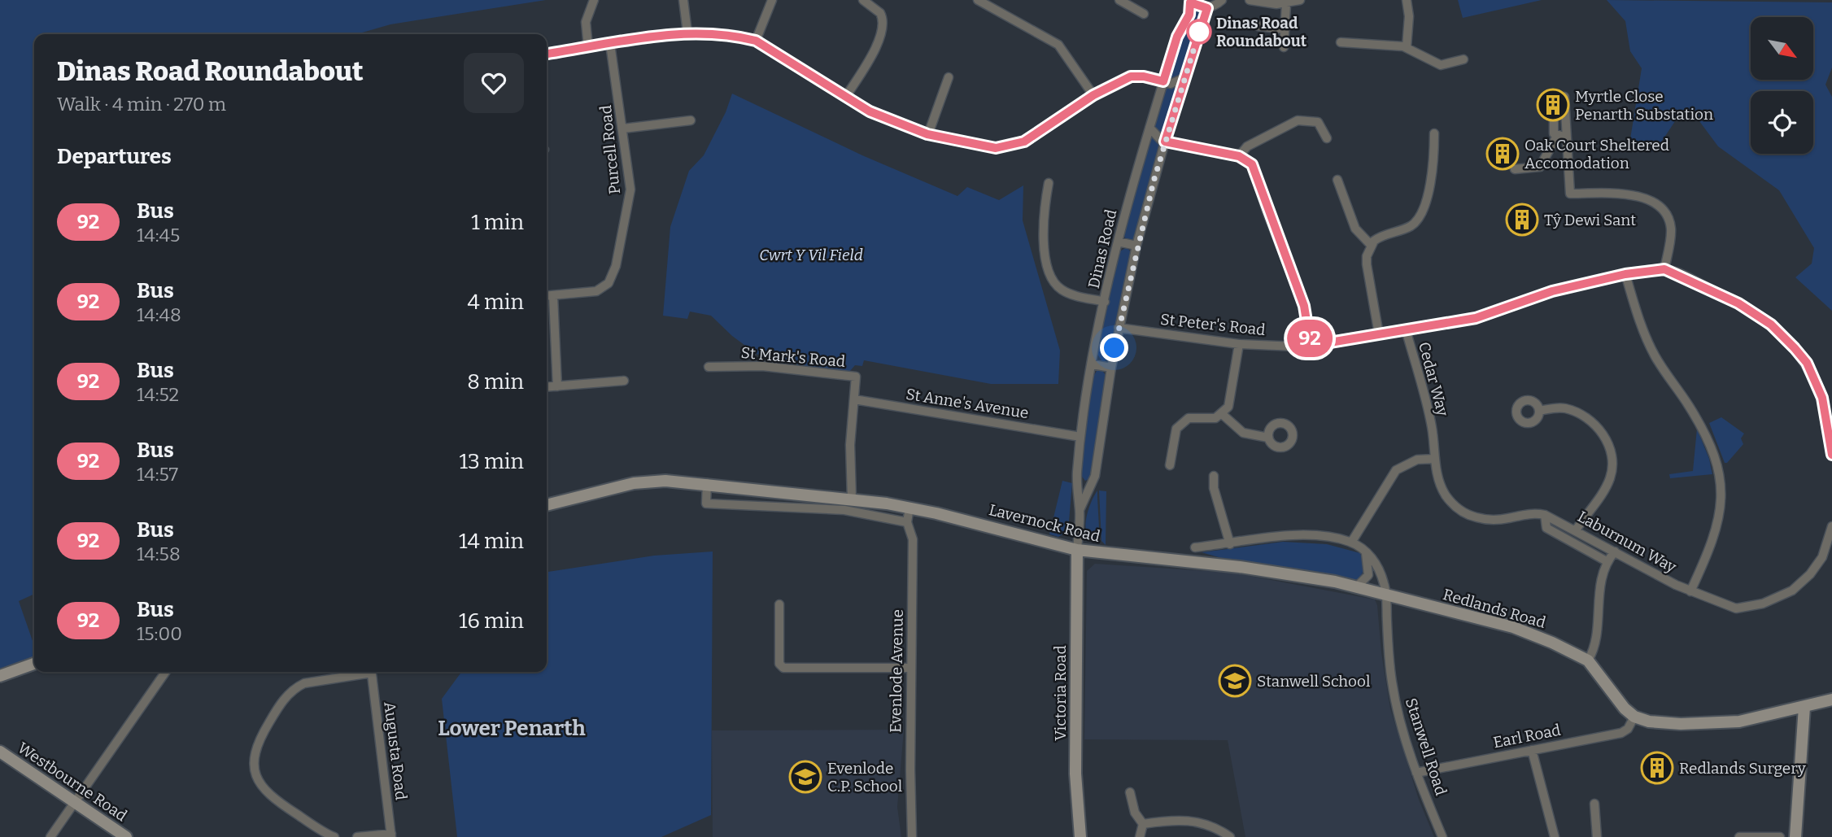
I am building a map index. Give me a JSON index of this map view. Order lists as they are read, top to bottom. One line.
{"streets":{"main road":["Lavernock Road","Redlands Road","Victoria Road","Westbourne Road"],"street":["Purcell Road","Dinas Road","St Peter's Road","St Mark's Road","Cedar Way","St Anne's Avenue","Laburnum Way","Evenlode Avenue","Earl Road","Stanwell Road","Augusta Road"]},"crossings":[["Dinas Road","St Peter's Road"],["Dinas Road","Lavernock Road"],["Dinas Road","Victoria Road"],["St Peter's Road","Cedar Way"],["St Mark's Road","St Anne's Avenue"],["St Mark's Road","Lavernock Road"],["Lavernock Road","Redlands Road"],["Lavernock Road","Evenlode Avenue"],["Lavernock Road","Victoria Road"],["Lavernock Road","Stanwell Road"],["Redlands Road","Earl Road"],["Redlands Road","Stanwell Road"],["Earl Road","Stanwell Road"]],"districts":["Lower Penarth"],"parks":["Cwrt Y Vil Field"],"places":{"other":["Dinas Road Roundabout"],"building":["Myrtle Close Penarth Substation","Oak Court Sheltered Accomodation","Tŷ Dewi Sant","Redlands Surgery"],"school or university":["Stanwell School","Evenlode C.P. School"]},"lines":["bus line 92"],"north":"bottom right","page":{"on_map":"92","heading":[["Dinas Road Roundabout","Walk · 4 min · 270 m"],"Departures"],"list":[{"mark":"92","name":"Bus","note":"14:45","value":"1 min"},{"mark":"92","name":"Bus","note":"14:48","value":"4 min"},{"mark":"92","name":"Bus","note":"14:52","value":"8 min"},{"mark":"92","name":"Bus","note":"14:57","value":"13 min"},{"mark":"92","name":"Bus","note":"14:58","value":"14 min"},{"mark":"92","name":"Bus","note":"15:00","value":"16 min"}]}}
